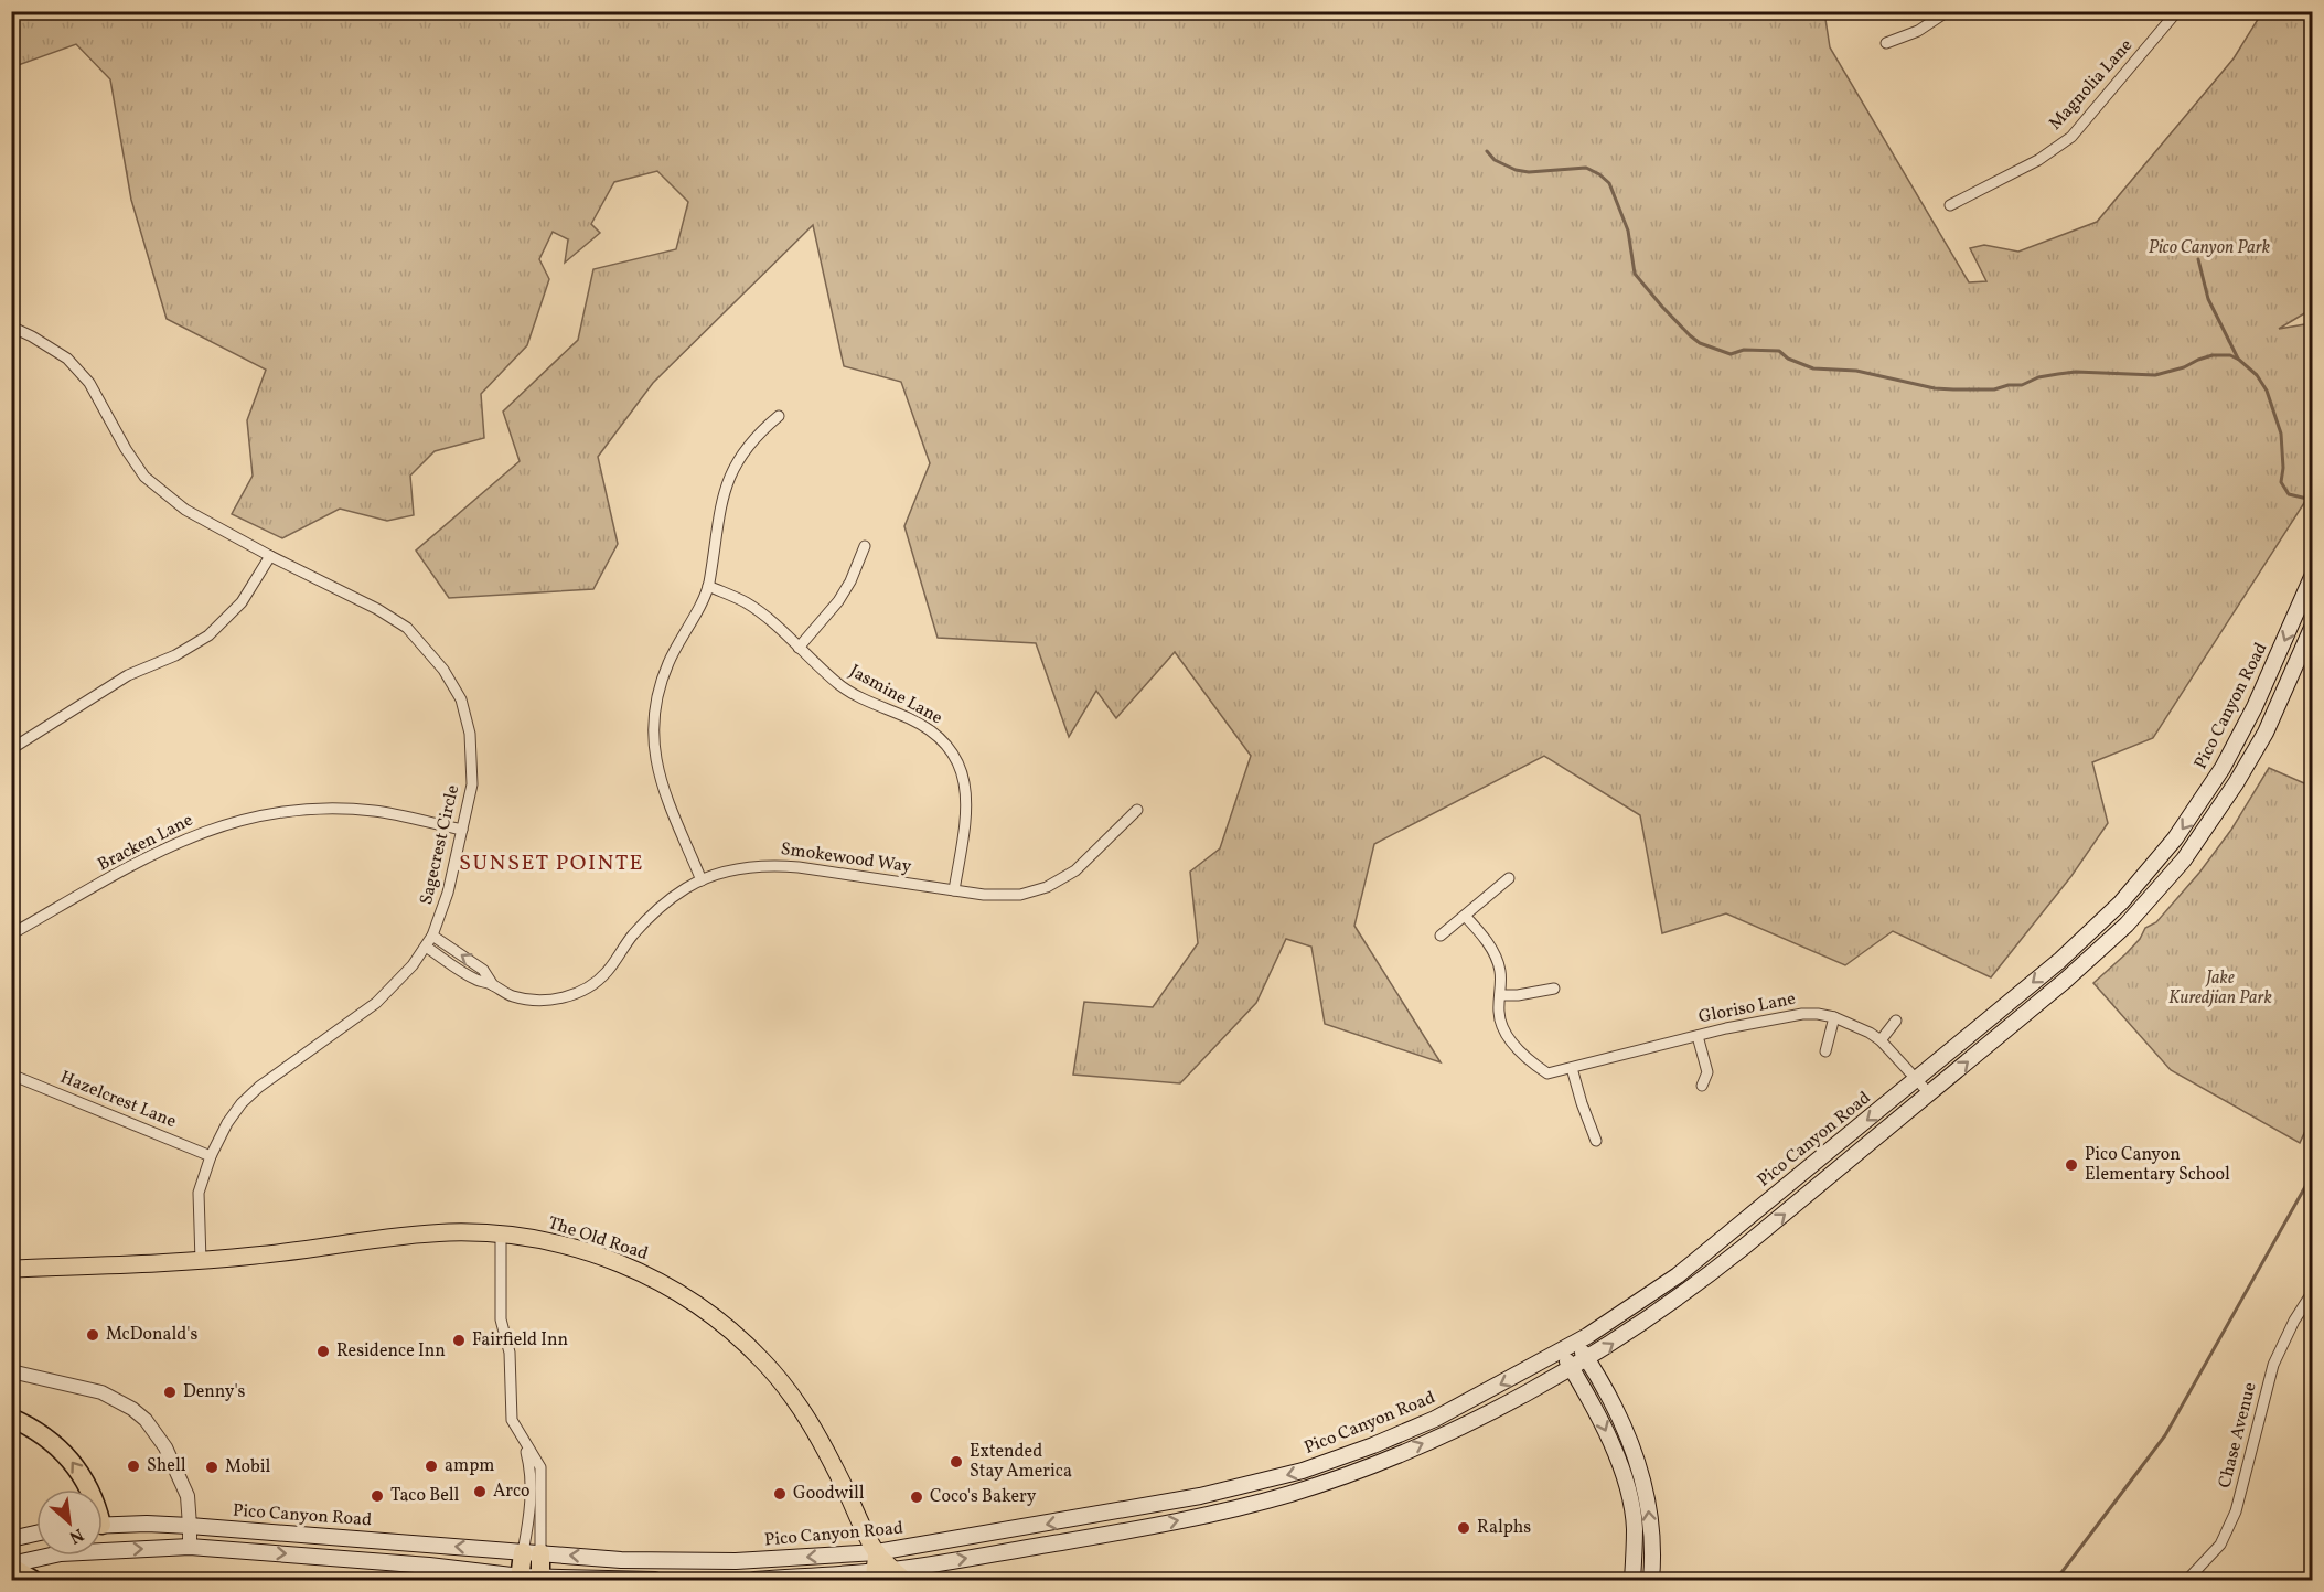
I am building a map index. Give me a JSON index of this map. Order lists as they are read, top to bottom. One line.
{"streets":{"main road":["Pico Canyon Road","The Old Road"],"street":["Magnolia Lane","Jasmine Lane","Bracken Lane","Sagecrest Circle","Smokewood Way","Gloriso Lane","Hazelcrest Lane","Chase Avenue"]},"crossings":[["Jasmine Lane","Smokewood Way"],["Pico Canyon Road","Gloriso Lane"],["Pico Canyon Road","The Old Road"],["Bracken Lane","Sagecrest Circle"],["Sagecrest Circle","Smokewood Way"],["Sagecrest Circle","Hazelcrest Lane"],["Sagecrest Circle","The Old Road"]],"districts":["SUNSET POINTE"],"parks":["Pico Canyon Park","Jake Kuredjian Park"],"places":["Pico Canyon Elementary School","McDonald's","Fairfield Inn","Residence Inn","Denny's","Extended Stay America","Shell","ampm","Mobil","Arco","Goodwill","Taco Bell","Coco's Bakery","Ralphs"],"north":"bottom right"}
